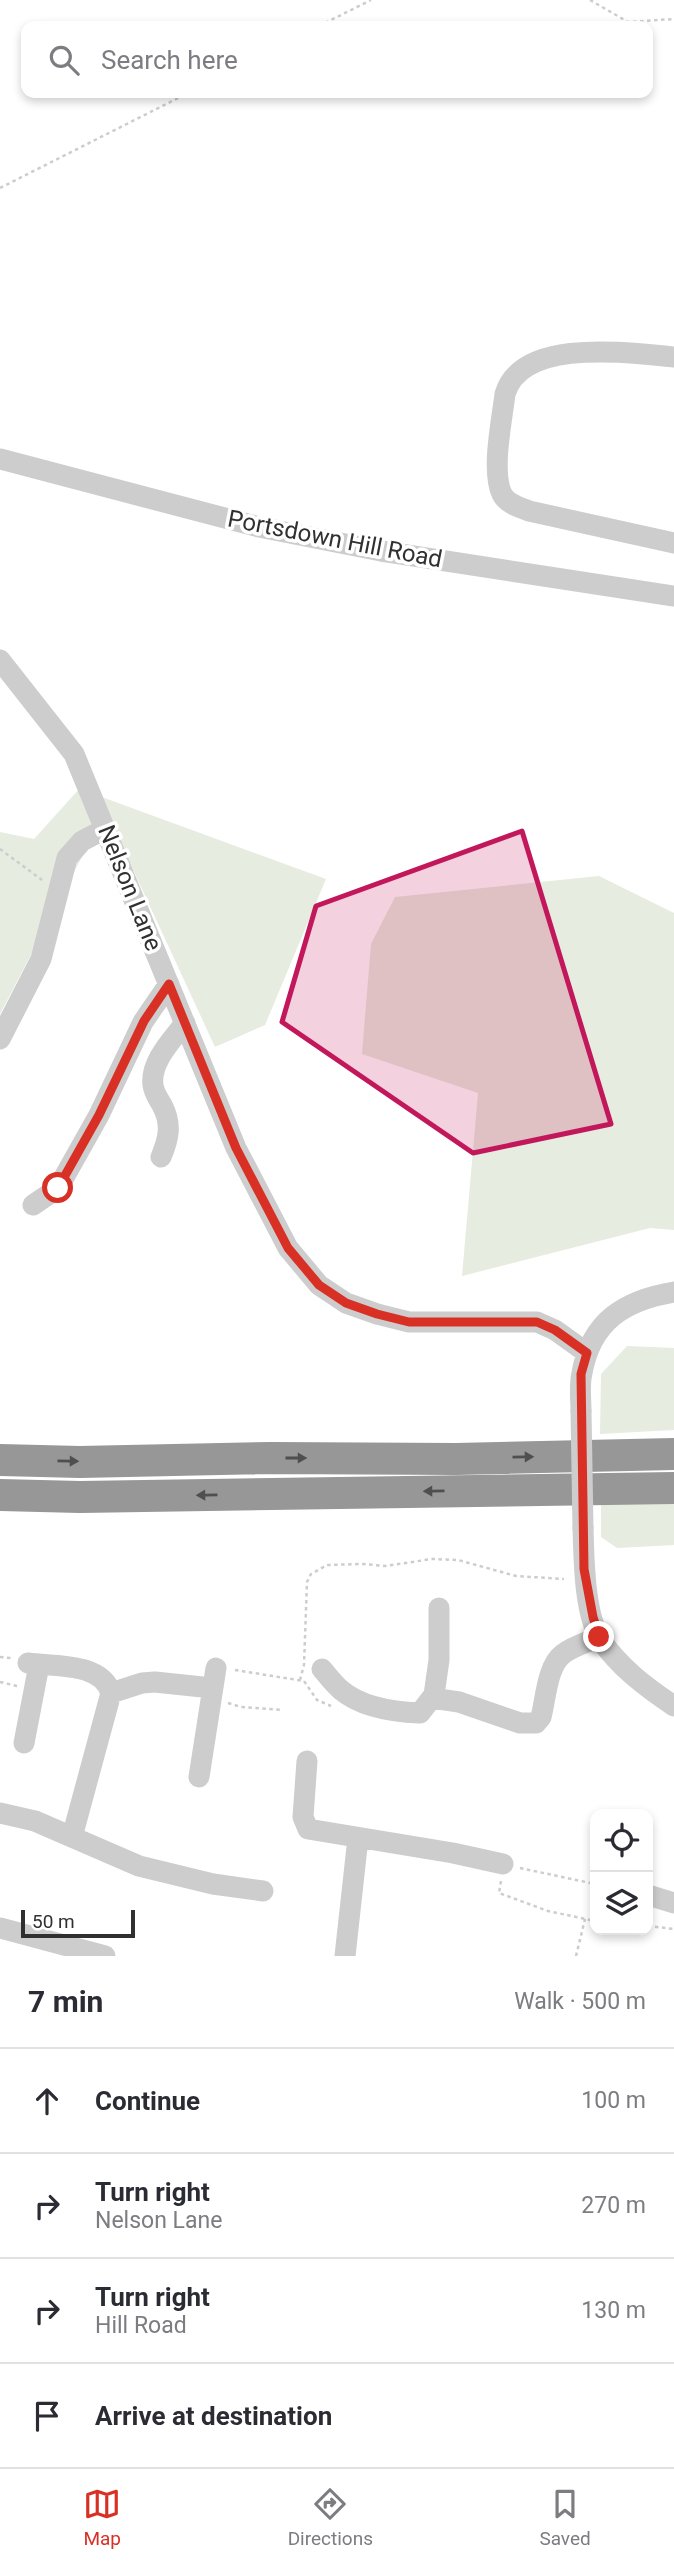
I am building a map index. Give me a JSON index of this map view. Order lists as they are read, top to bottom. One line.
{"streets":{"street":["Portsdown Hill Road","Nelson Lane"]},"scale_bar":"50 m","page":{"search":"Search here","scale":"50 m","heading":["7 min","Walk · 500 m"],"list":[["Continue","100 m"],["Turn right","Nelson Lane","270 m"],["Turn right","Hill Road","130 m"],"Arrive at destination"],"nav":["Map","Directions","Saved"]}}
